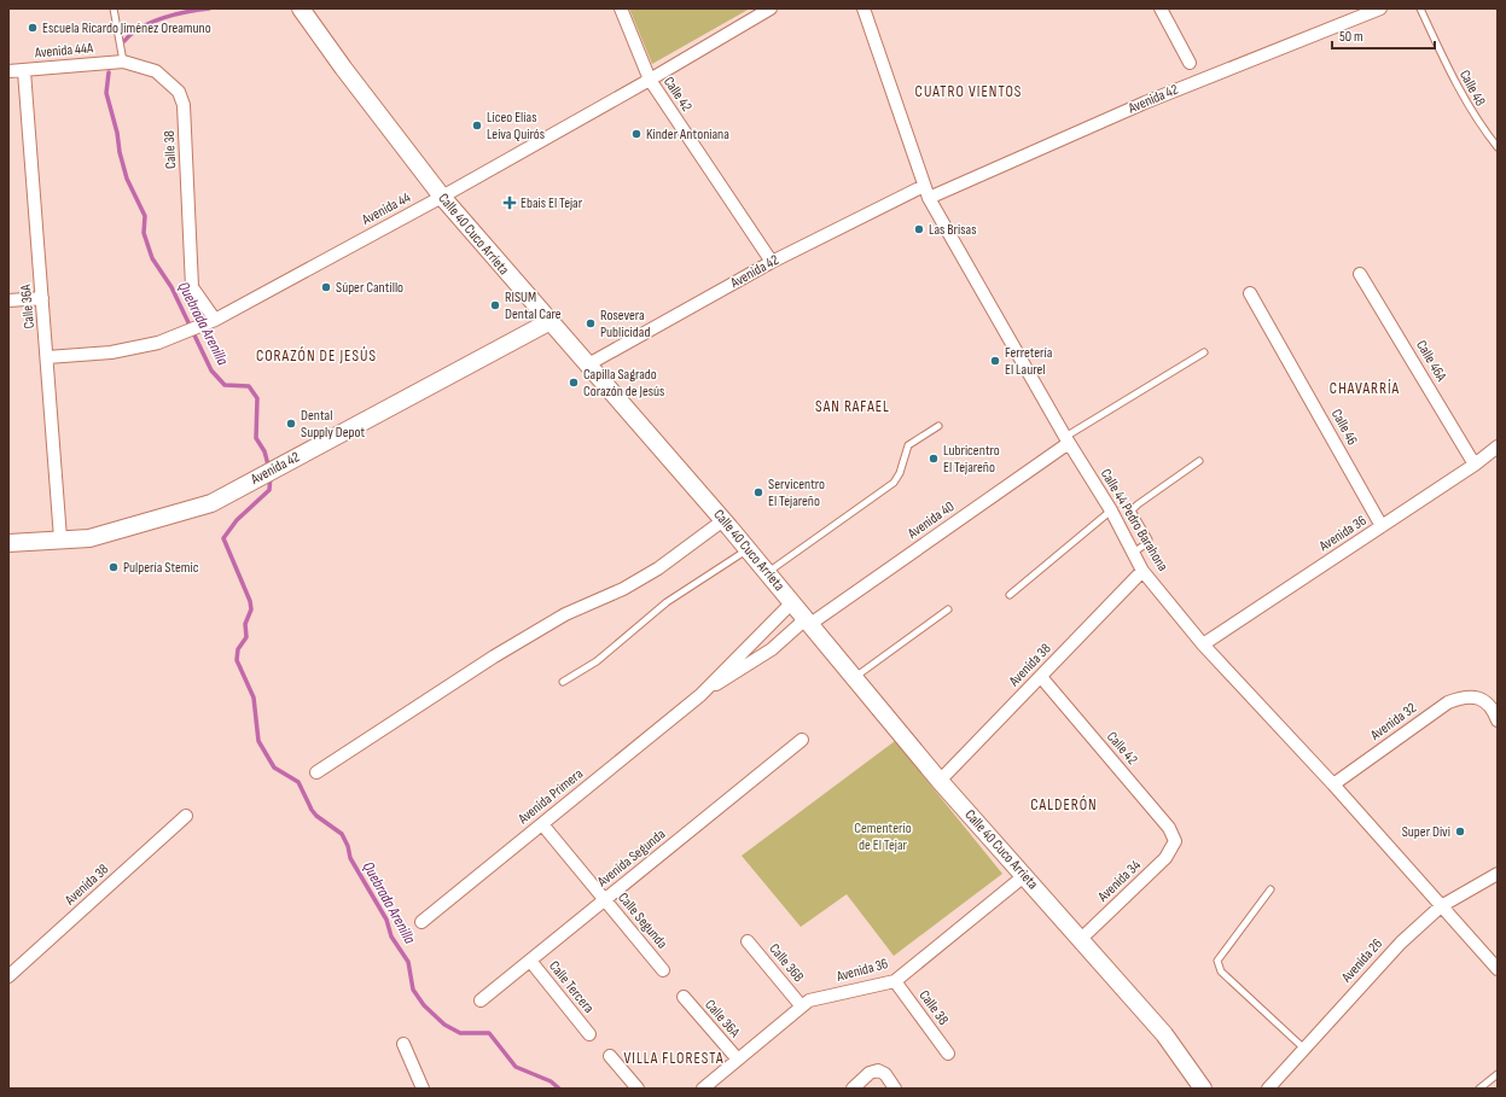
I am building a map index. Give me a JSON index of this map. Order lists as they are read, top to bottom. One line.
{"streets":{"main road":["Avenida 42","Calle 40 Cuco Arrieta"],"street":["Avenida 44A","Calle 42","Calle 38","Avenida 44","Calle 36A","Calle 46A","Calle 46","Avenida 40","Calle 44 Pedro Barahona","Avenida 36","Avenida 38","Avenida 32","Avenida Primera","Avenida Segunda","Avenida 34","Calle Segunda","Avenida 26","Calle 36B","Calle Tercera"],"lane":["Calle 48"]},"crossings":[["Avenida 44A","Calle 38"],["Avenida 44A","Calle 36A"],["Calle 42","Avenida 42"],["Calle 42","Avenida 44"],["Calle 42","Avenida 38"],["Calle 42","Avenida 34"],["Avenida 42","Calle 40 Cuco Arrieta"],["Avenida 42","Calle 36A"],["Avenida 42","Calle 44 Pedro Barahona"],["Calle 38","Avenida 44"],["Calle 38","Avenida 36"],["Avenida 44","Calle 40 Cuco Arrieta"],["Avenida 44","Calle 36A"],["Calle 40 Cuco Arrieta","Avenida 40"],["Calle 40 Cuco Arrieta","Avenida 36"],["Calle 40 Cuco Arrieta","Avenida 38"],["Calle 40 Cuco Arrieta","Avenida Primera"],["Calle 40 Cuco Arrieta","Avenida 34"],["Calle 36A","Avenida 36"],["Calle 46A","Avenida 36"],["Calle 46","Avenida 36"],["Avenida 40","Calle 44 Pedro Barahona"],["Avenida 40","Avenida Primera"],["Calle 44 Pedro Barahona","Avenida 36"],["Calle 44 Pedro Barahona","Avenida 38"],["Calle 44 Pedro Barahona","Avenida 32"],["Calle 44 Pedro Barahona","Avenida 26"],["Avenida 36","Calle 36B"],["Avenida Primera","Calle Segunda"],["Avenida Segunda","Calle Segunda"],["Avenida Segunda","Calle Tercera"]],"districts":["CUATRO VIENTOS","CORAZÓN DE JESÚS","CHAVARRÍA","SAN RAFAEL","CALDERÓN","VILLA FLORESTA"],"water":["Quebrada Arenilla"],"parks":["Cementerio de El Tejar"],"places":{"other":["Escuela Ricardo Jiménez Oreamuno","Liceo Elías Leiva Quirós","Kinder Antoniana","Las Brisas","Súper Cantillo","RISUM Dental Care","Rosevera Publicidad","Ferretería El Laurel","Capilla Sagrado Corazón de Jesús","Dental Supply Depot","Lubricentro El Tejareño","Servicentro El Tejareño","Pulpería Stemic","Super Divi"],"health":["Ebais El Tejar"]},"scale_bar":"50 m"}
